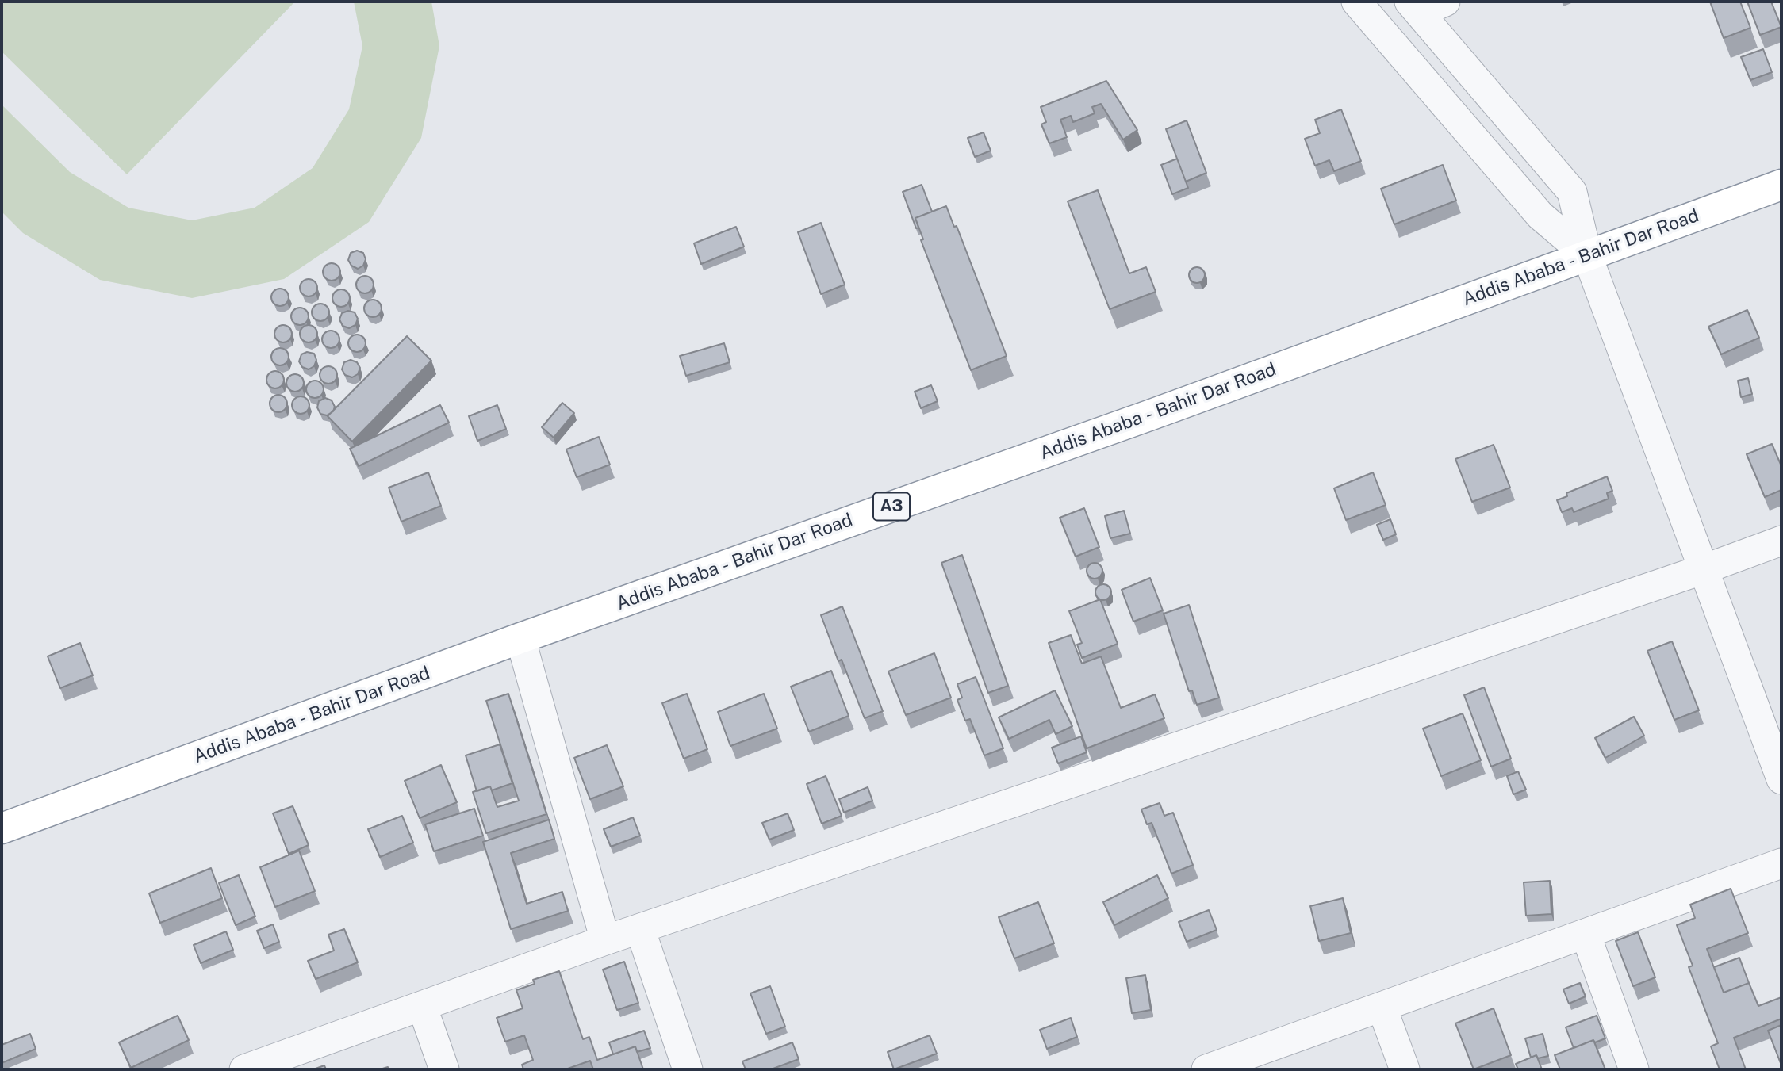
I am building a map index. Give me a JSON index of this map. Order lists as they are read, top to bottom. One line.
{"streets":{"highway":["Addis Ababa - Bahir Dar Road","A3"]}}
